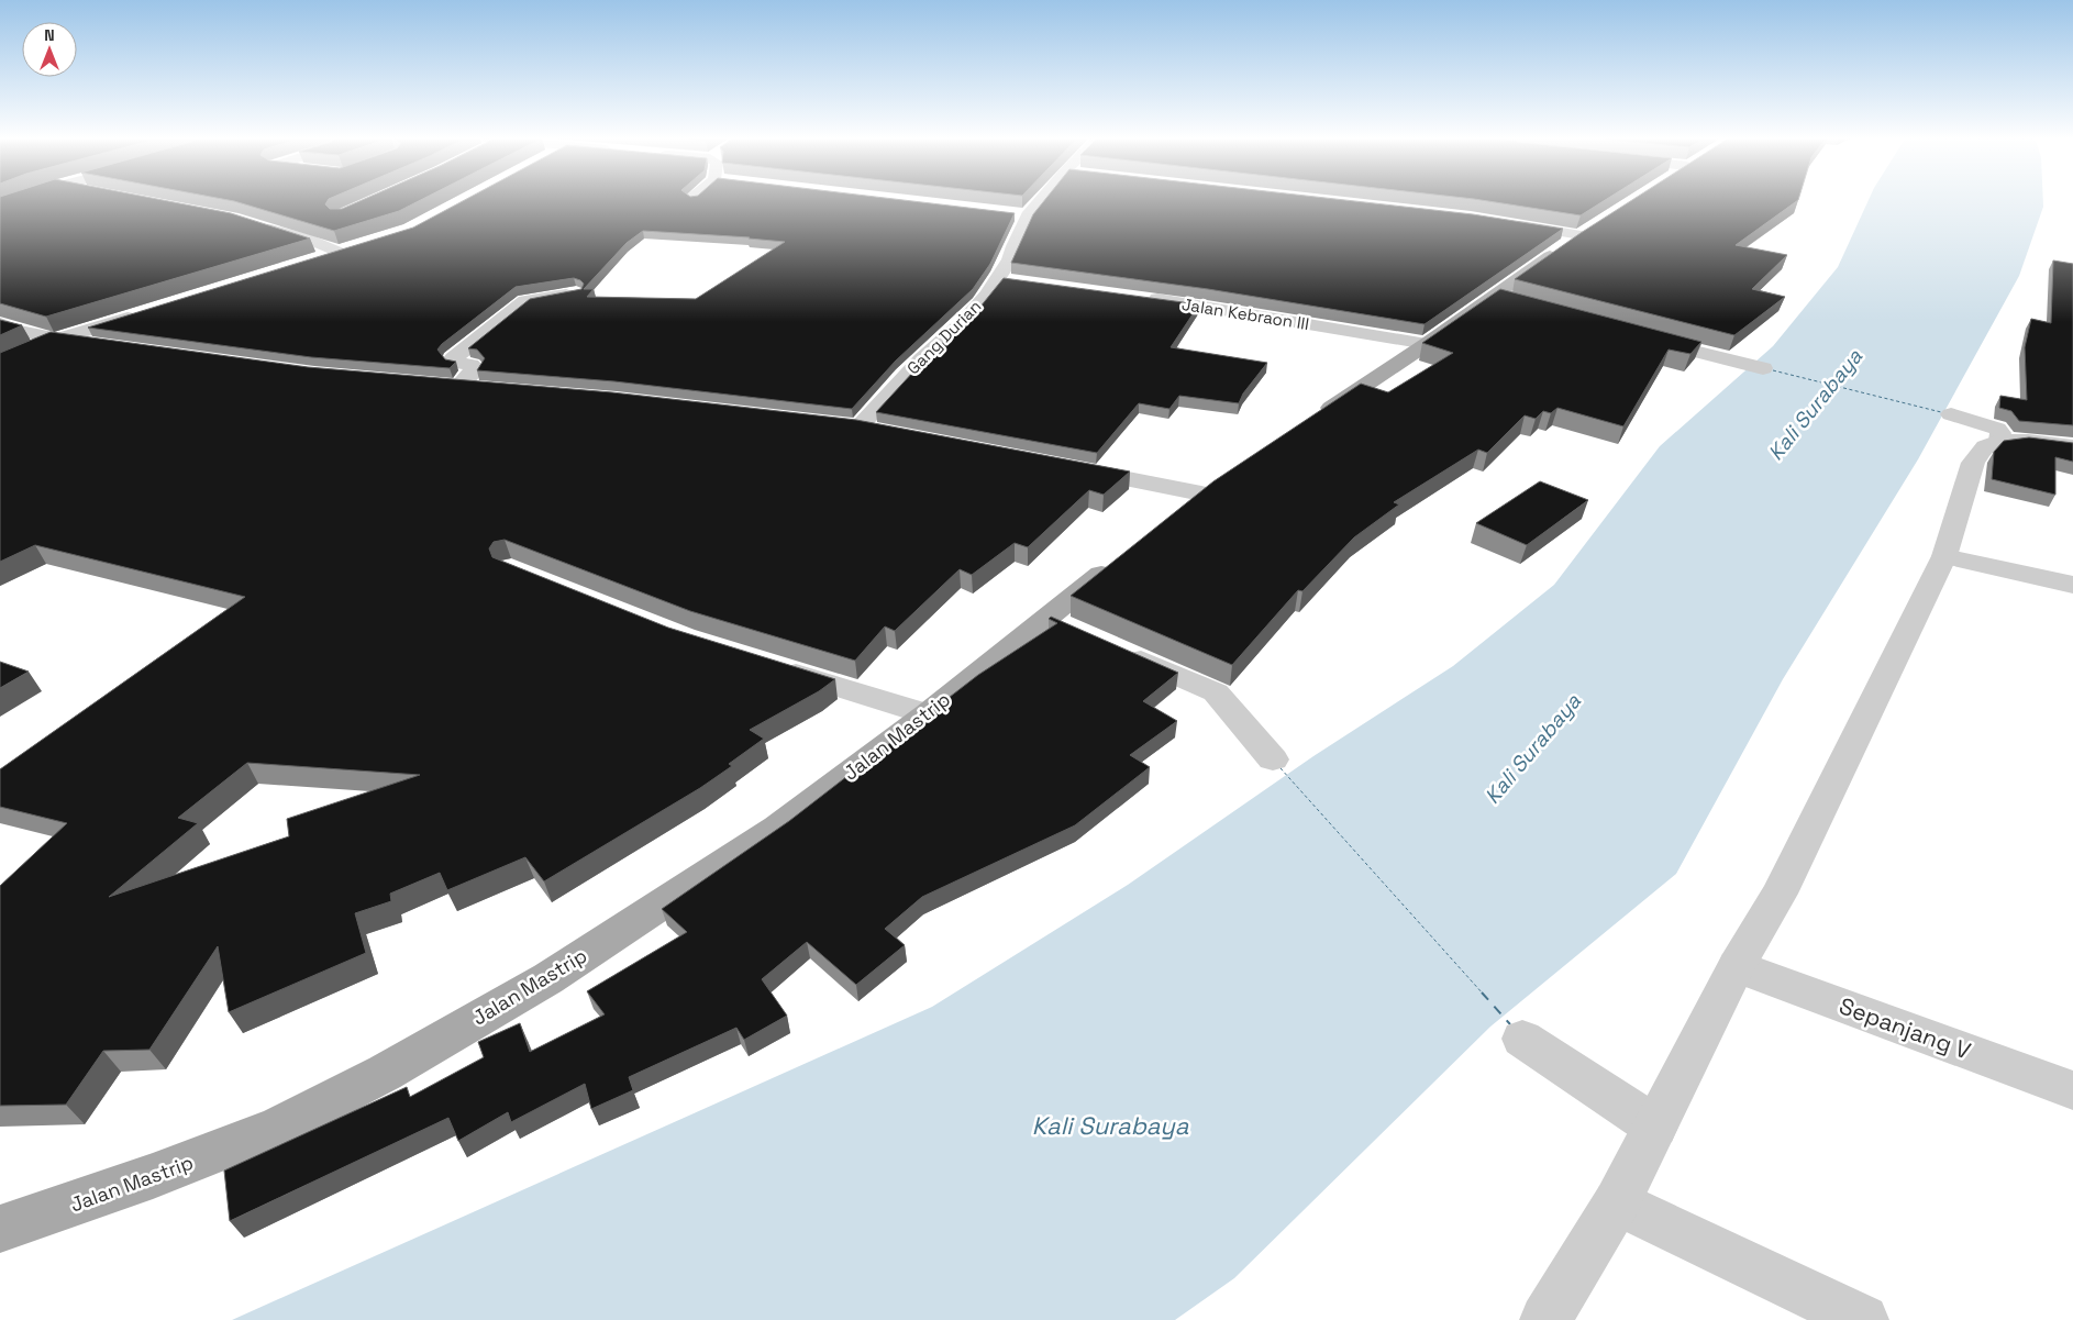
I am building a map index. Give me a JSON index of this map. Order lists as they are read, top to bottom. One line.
{"streets":{"main road":["Jalan Mastrip"],"street":["Jalan Kebraon III","Gang Durian","Sepanjang V"]},"water":["Kali Surabaya"],"north":"top"}
